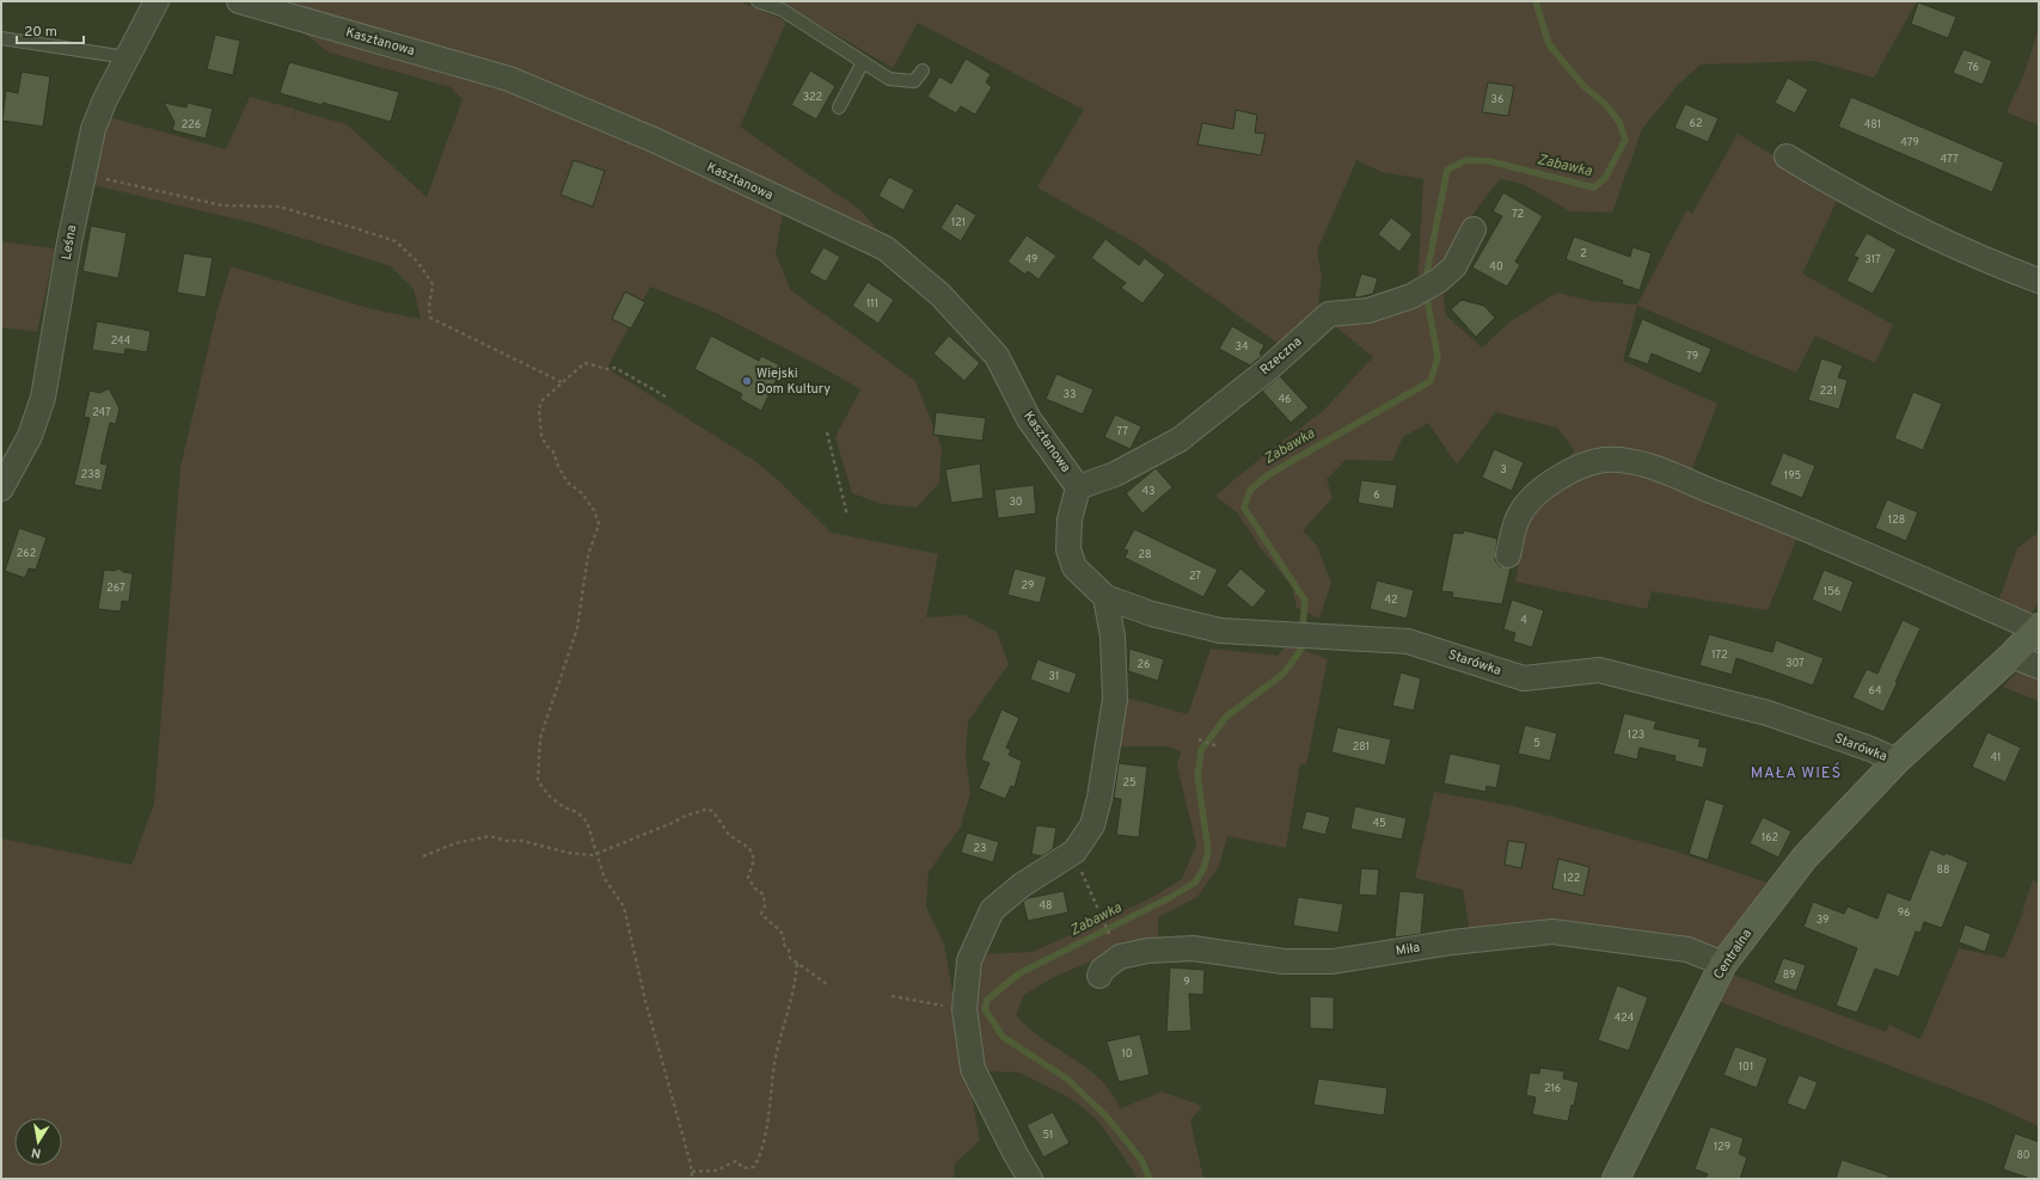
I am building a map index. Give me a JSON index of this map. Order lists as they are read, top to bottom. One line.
{"streets":{"street":["Kasztanowa","Leśna","Rzeczna","Starówka","Miła","Centralna"]},"crossings":[["Kasztanowa","Rzeczna"],["Kasztanowa","Starówka"],["Starówka","Centralna"],["Miła","Centralna"]],"districts":["MAŁA WIEŚ"],"water":["Zabawka"],"places":["Wiejski Dom Kultury"],"house_numbers":["76","322","36","62","226","481","479","477","72","121","2","49","317","40","111","244","34","79","221","33","46","247","77","3","238","195","43","6","30","128","262","28","27","29","267","156","42","4","172","307","26","31","64","123","5","281","41","25","45","162","23","88","122","48","96","39","89","9","424","10","101","216","51","129","80"],"scale_bar":"20 m","north":"bottom"}
